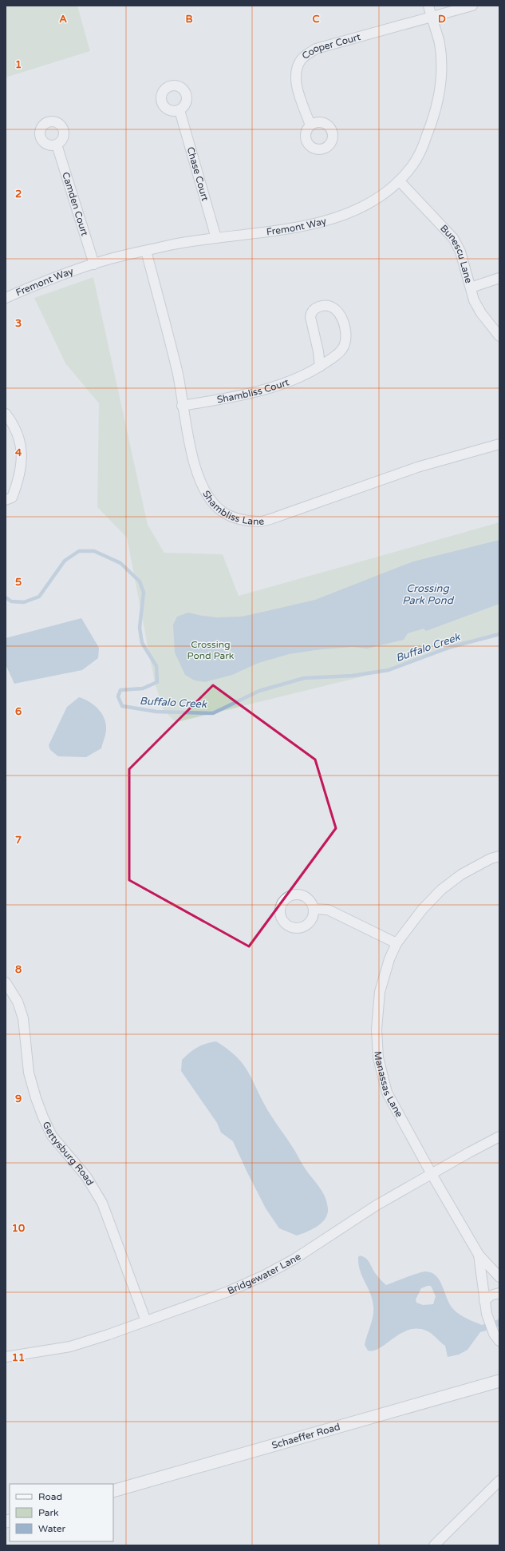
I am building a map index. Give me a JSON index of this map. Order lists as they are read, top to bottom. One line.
{"streets":{"street":["Cooper Court","Chase Court","Camden Court","Fremont Way","Bunescu Lane","Shambliss Court","Shambliss Lane","Manassas Lane","Gettysburg Road","Bridgewater Lane","Schaeffer Road"]},"crossings":[["Cooper Court","Fremont Way"],["Chase Court","Fremont Way"],["Camden Court","Fremont Way"],["Fremont Way","Bunescu Lane"],["Fremont Way","Shambliss Lane"],["Shambliss Court","Shambliss Lane"],["Manassas Lane","Bridgewater Lane"],["Gettysburg Road","Bridgewater Lane"]],"water":["Crossing Park Pond","Buffalo Creek"],"parks":["Crossing Pond Park"],"legend":["Road","Park","Water"],"grid":{"columns":["A","B","C","D"],"rows":["1","2","3","4","5","6","7","8","9","10","11"]}}
